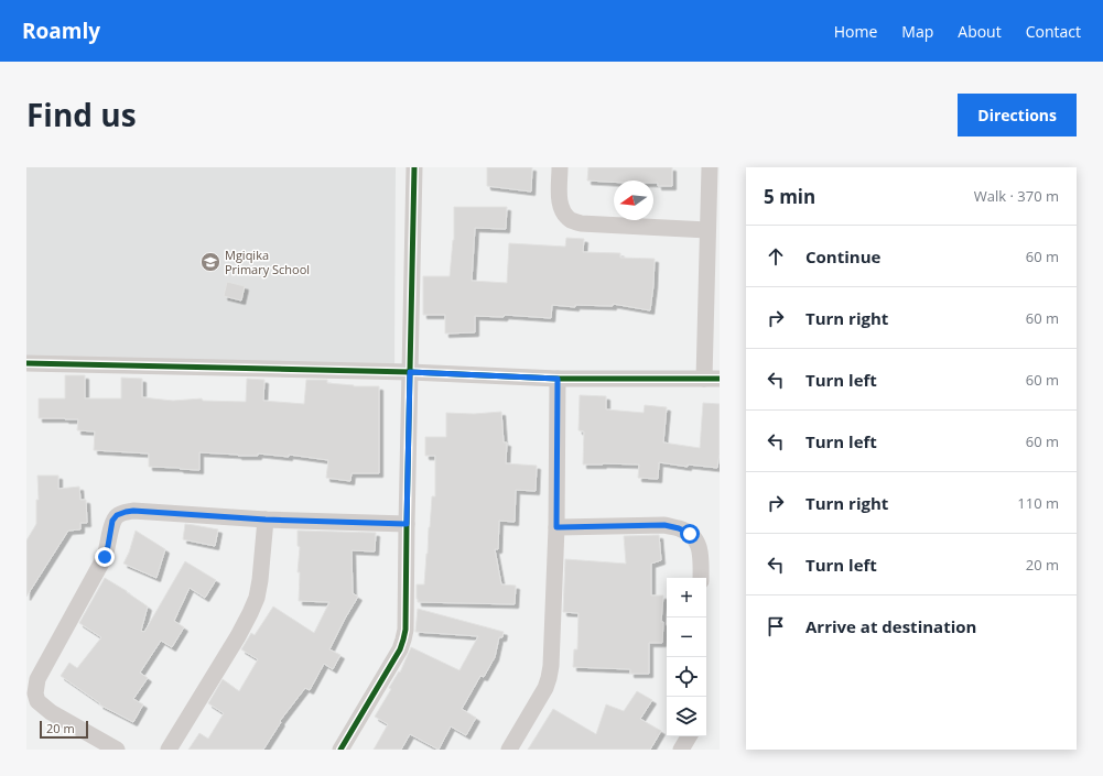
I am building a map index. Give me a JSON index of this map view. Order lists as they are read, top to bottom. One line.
{"places":{"school or university":["Mgiqika Primary School"]},"scale_bar":"20 m","north":"left","page":{"header":"Roamly","nav":["Home","Map","About","Contact"],"title":"Find us","buttons":"Directions","heading":["5 min","Walk · 370 m"],"list":[["Continue","60 m"],["Turn right","60 m"],["Turn left","60 m"],["Turn left","60 m"],["Turn right","110 m"],["Turn left","20 m"],"Arrive at destination"],"map_buttons":["+","−"],"scale":"20 m"}}
